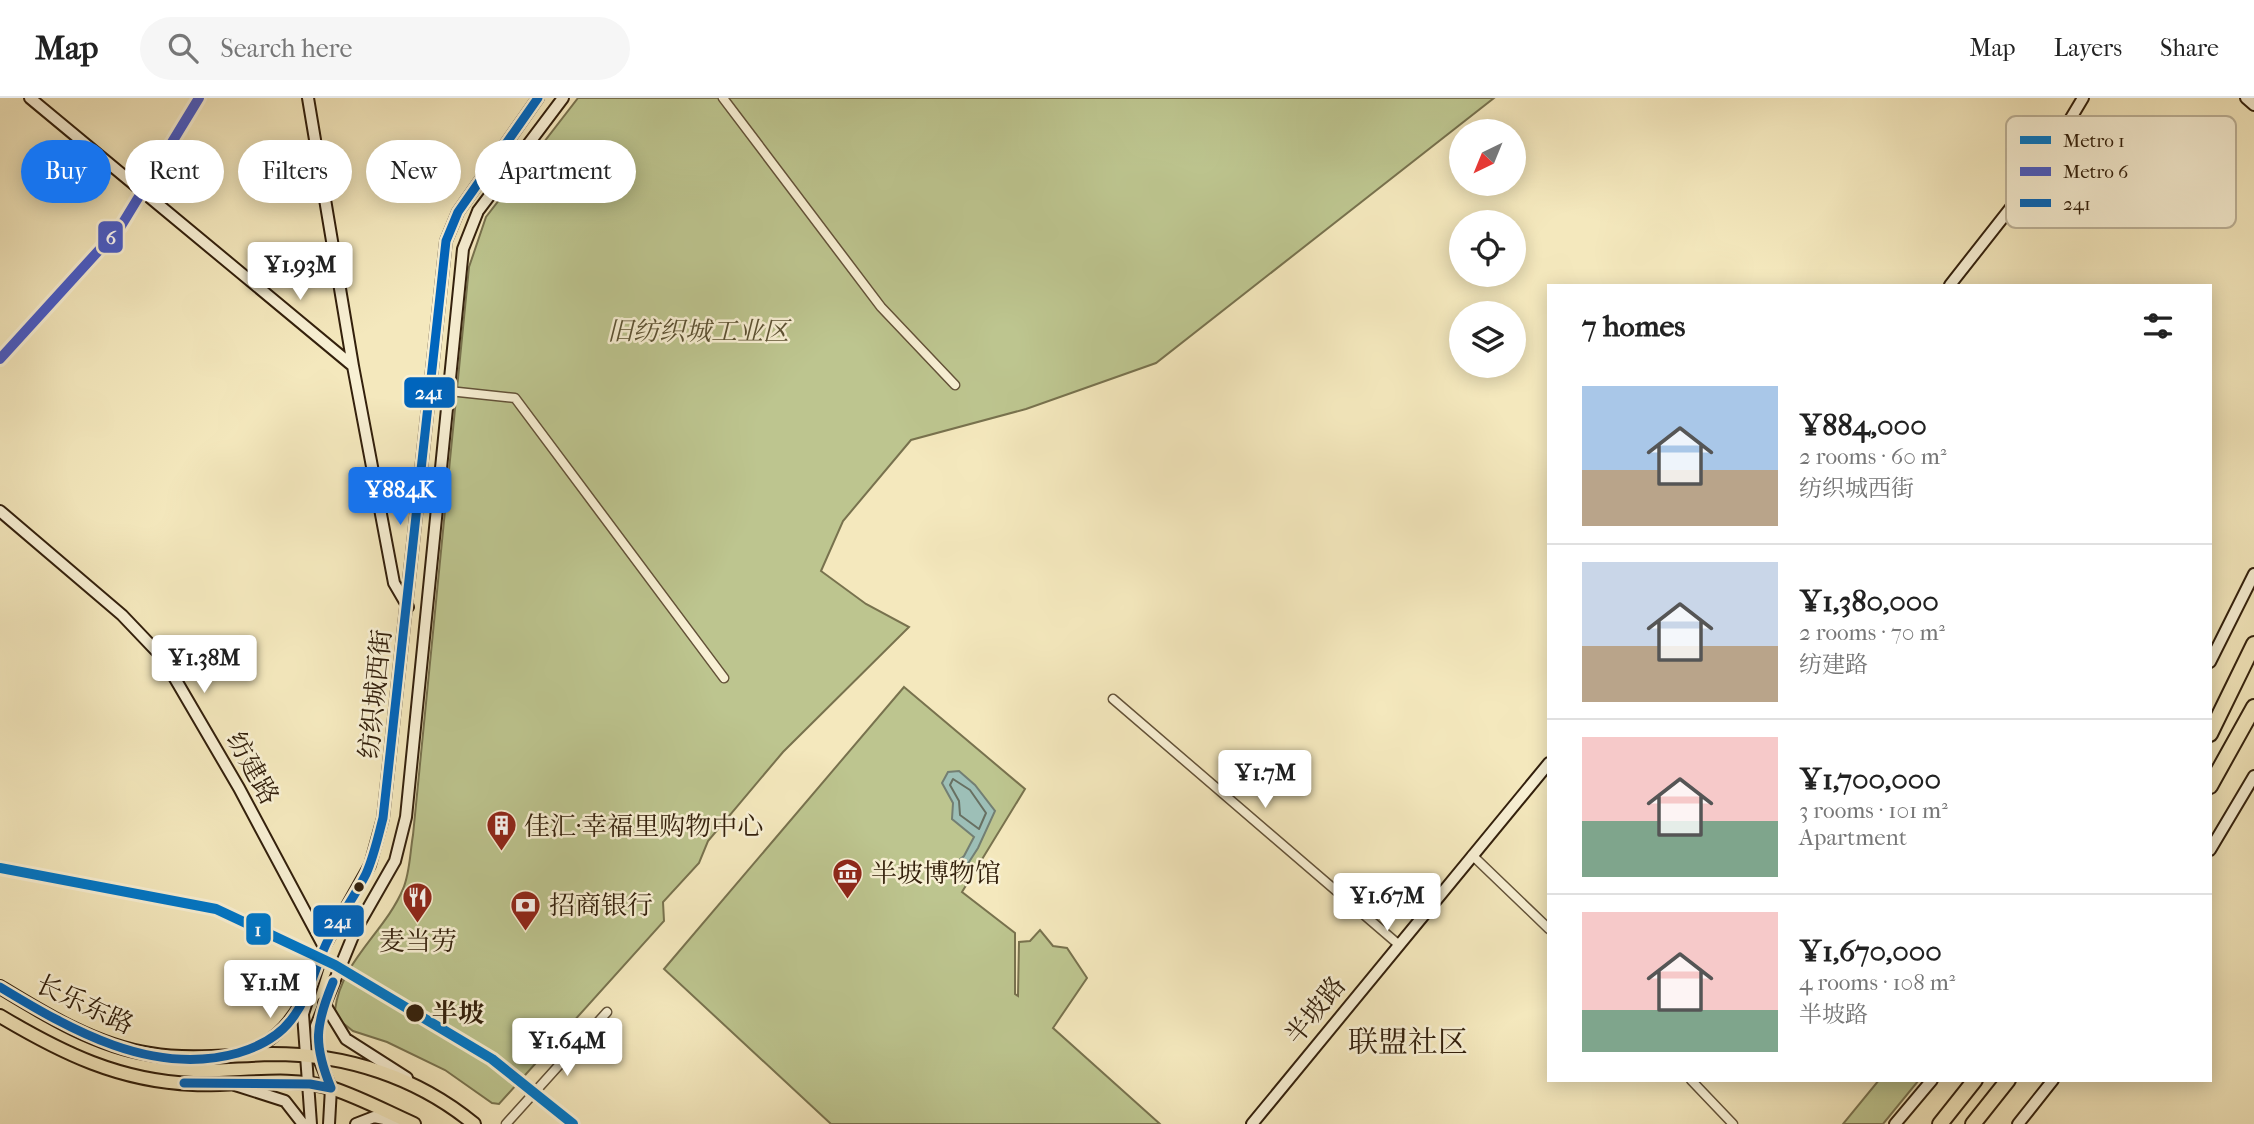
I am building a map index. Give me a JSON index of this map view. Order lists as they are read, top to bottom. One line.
{"streets":{"main road":["纺织城西街","纺建路","长乐东路","半坡路"]},"crossings":[["纺织城西街","纺建路"],["纺织城西街","长乐东路"]],"districts":["联盟社区"],"parks":["旧纺织城工业区"],"places":{"building":["佳汇·幸福里购物中心"],"museum":["半坡博物馆"],"restaurant":["麦当劳"],"bank":["招商银行"],"other":["半坡"]},"lines":["metro line 6","transit line 241","metro line 1"],"legend":["Metro 1","Metro 6","241"],"north":"bottom left","page":{"header":"Map","search":"Search here","nav":["Map","Layers","Share"],"chip":["Buy","Rent","Filters","New","Apartment"],"price":["¥1.93M","¥884K","¥1.38M","¥1.7M","¥1.67M","¥1.1M","¥1.64M"],"heading":"7 homes","list":[{"name":"¥884,000","note":"2 rooms · 60 m² · 纺织城西街"},{"name":"¥1,380,000","note":"2 rooms · 70 m² · 纺建路"},{"name":"¥1,700,000","note":"3 rooms · 101 m² · Apartment"},{"name":"¥1,670,000","note":"4 rooms · 108 m² · 半坡路"}]}}
